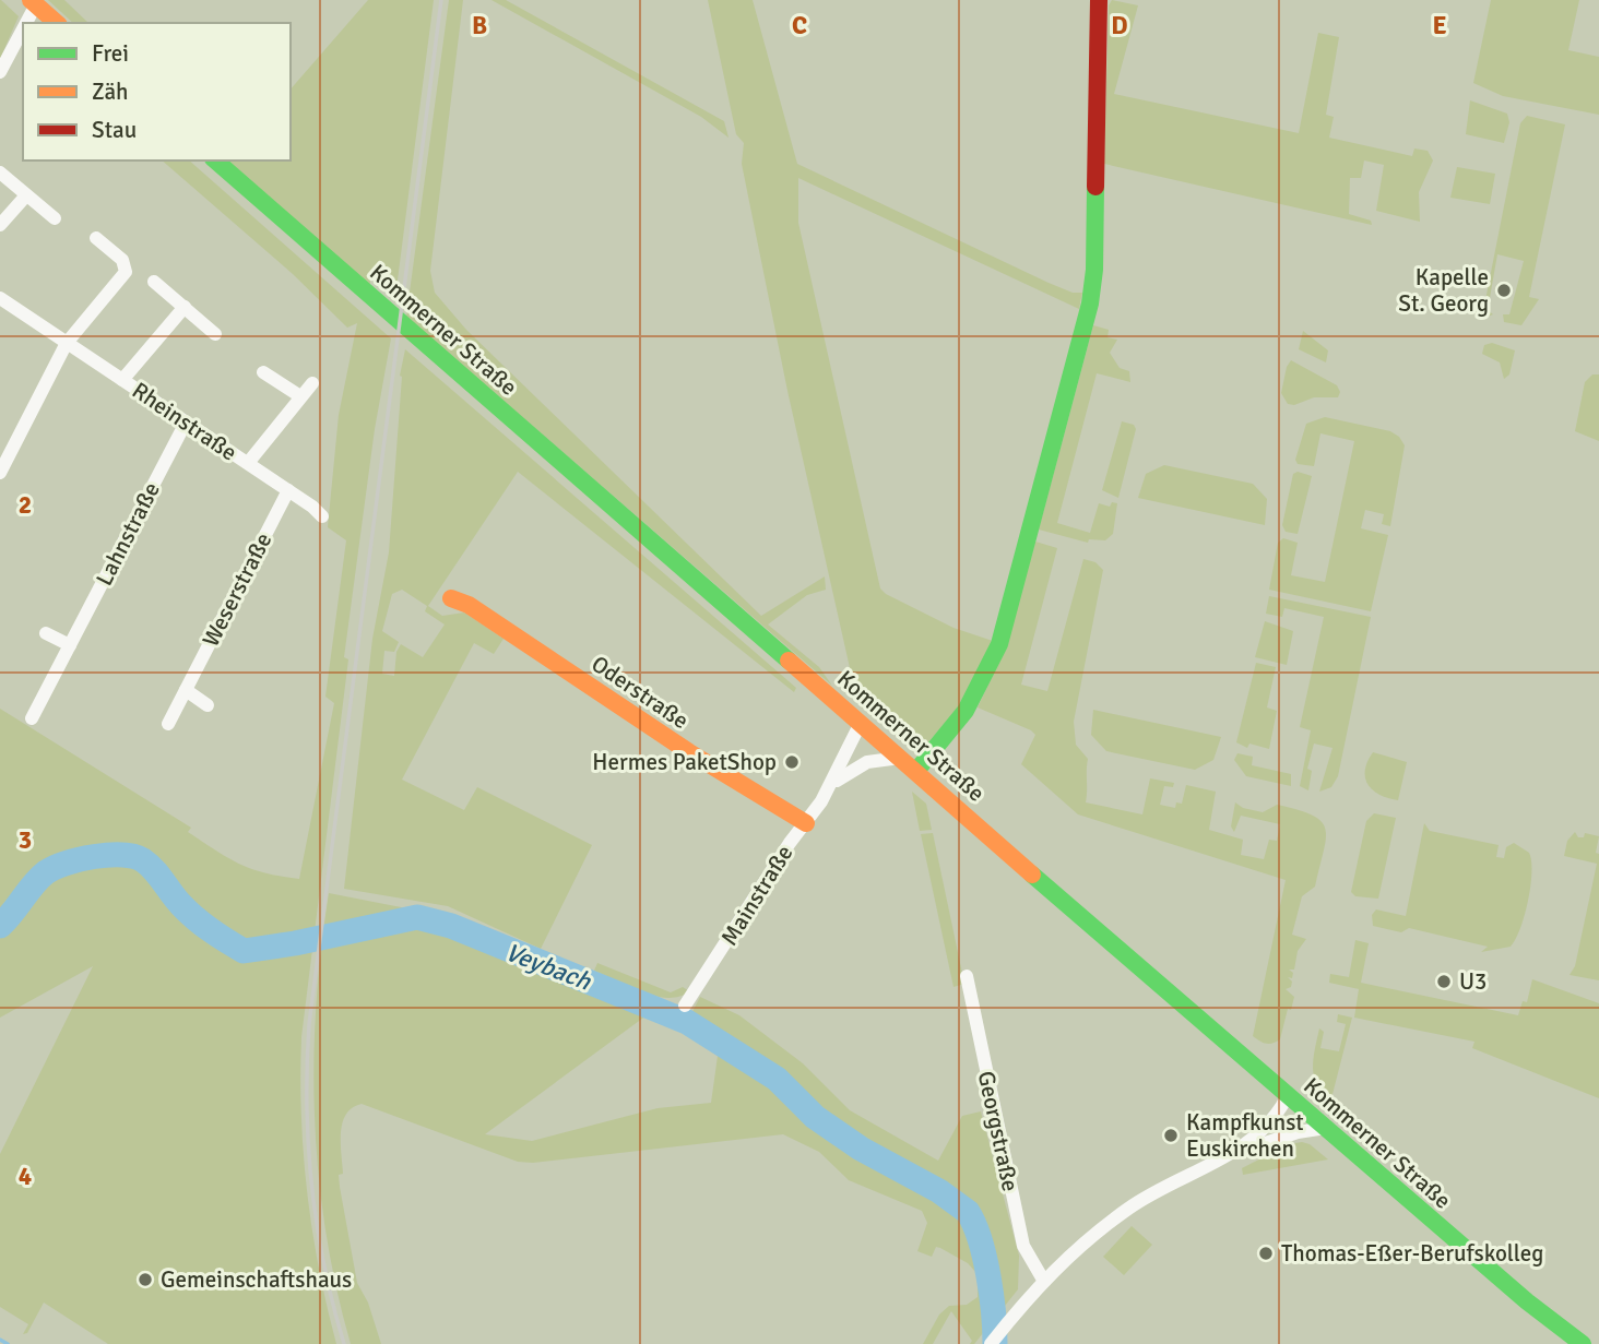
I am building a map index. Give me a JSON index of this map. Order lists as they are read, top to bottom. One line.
{"streets":{"main road":["Kommerner Straße","Oderstraße"],"street":["Rheinstraße","Lahnstraße","Weserstraße","Mainstraße","Georgstraße"]},"crossings":[["Kommerner Straße","Mainstraße"],["Rheinstraße","Lahnstraße"],["Rheinstraße","Weserstraße"],["Oderstraße","Mainstraße"]],"water":["Veybach"],"places":["Kapelle St. Georg","Hermes PaketShop","U3","Kampfkunst Euskirchen","Thomas-Eßer-Berufskolleg","Gemeinschaftshaus"],"legend":["Frei","Zäh","Stau"],"grid":{"columns":["B","C","D","E"],"rows":["2","3","4"]}}
